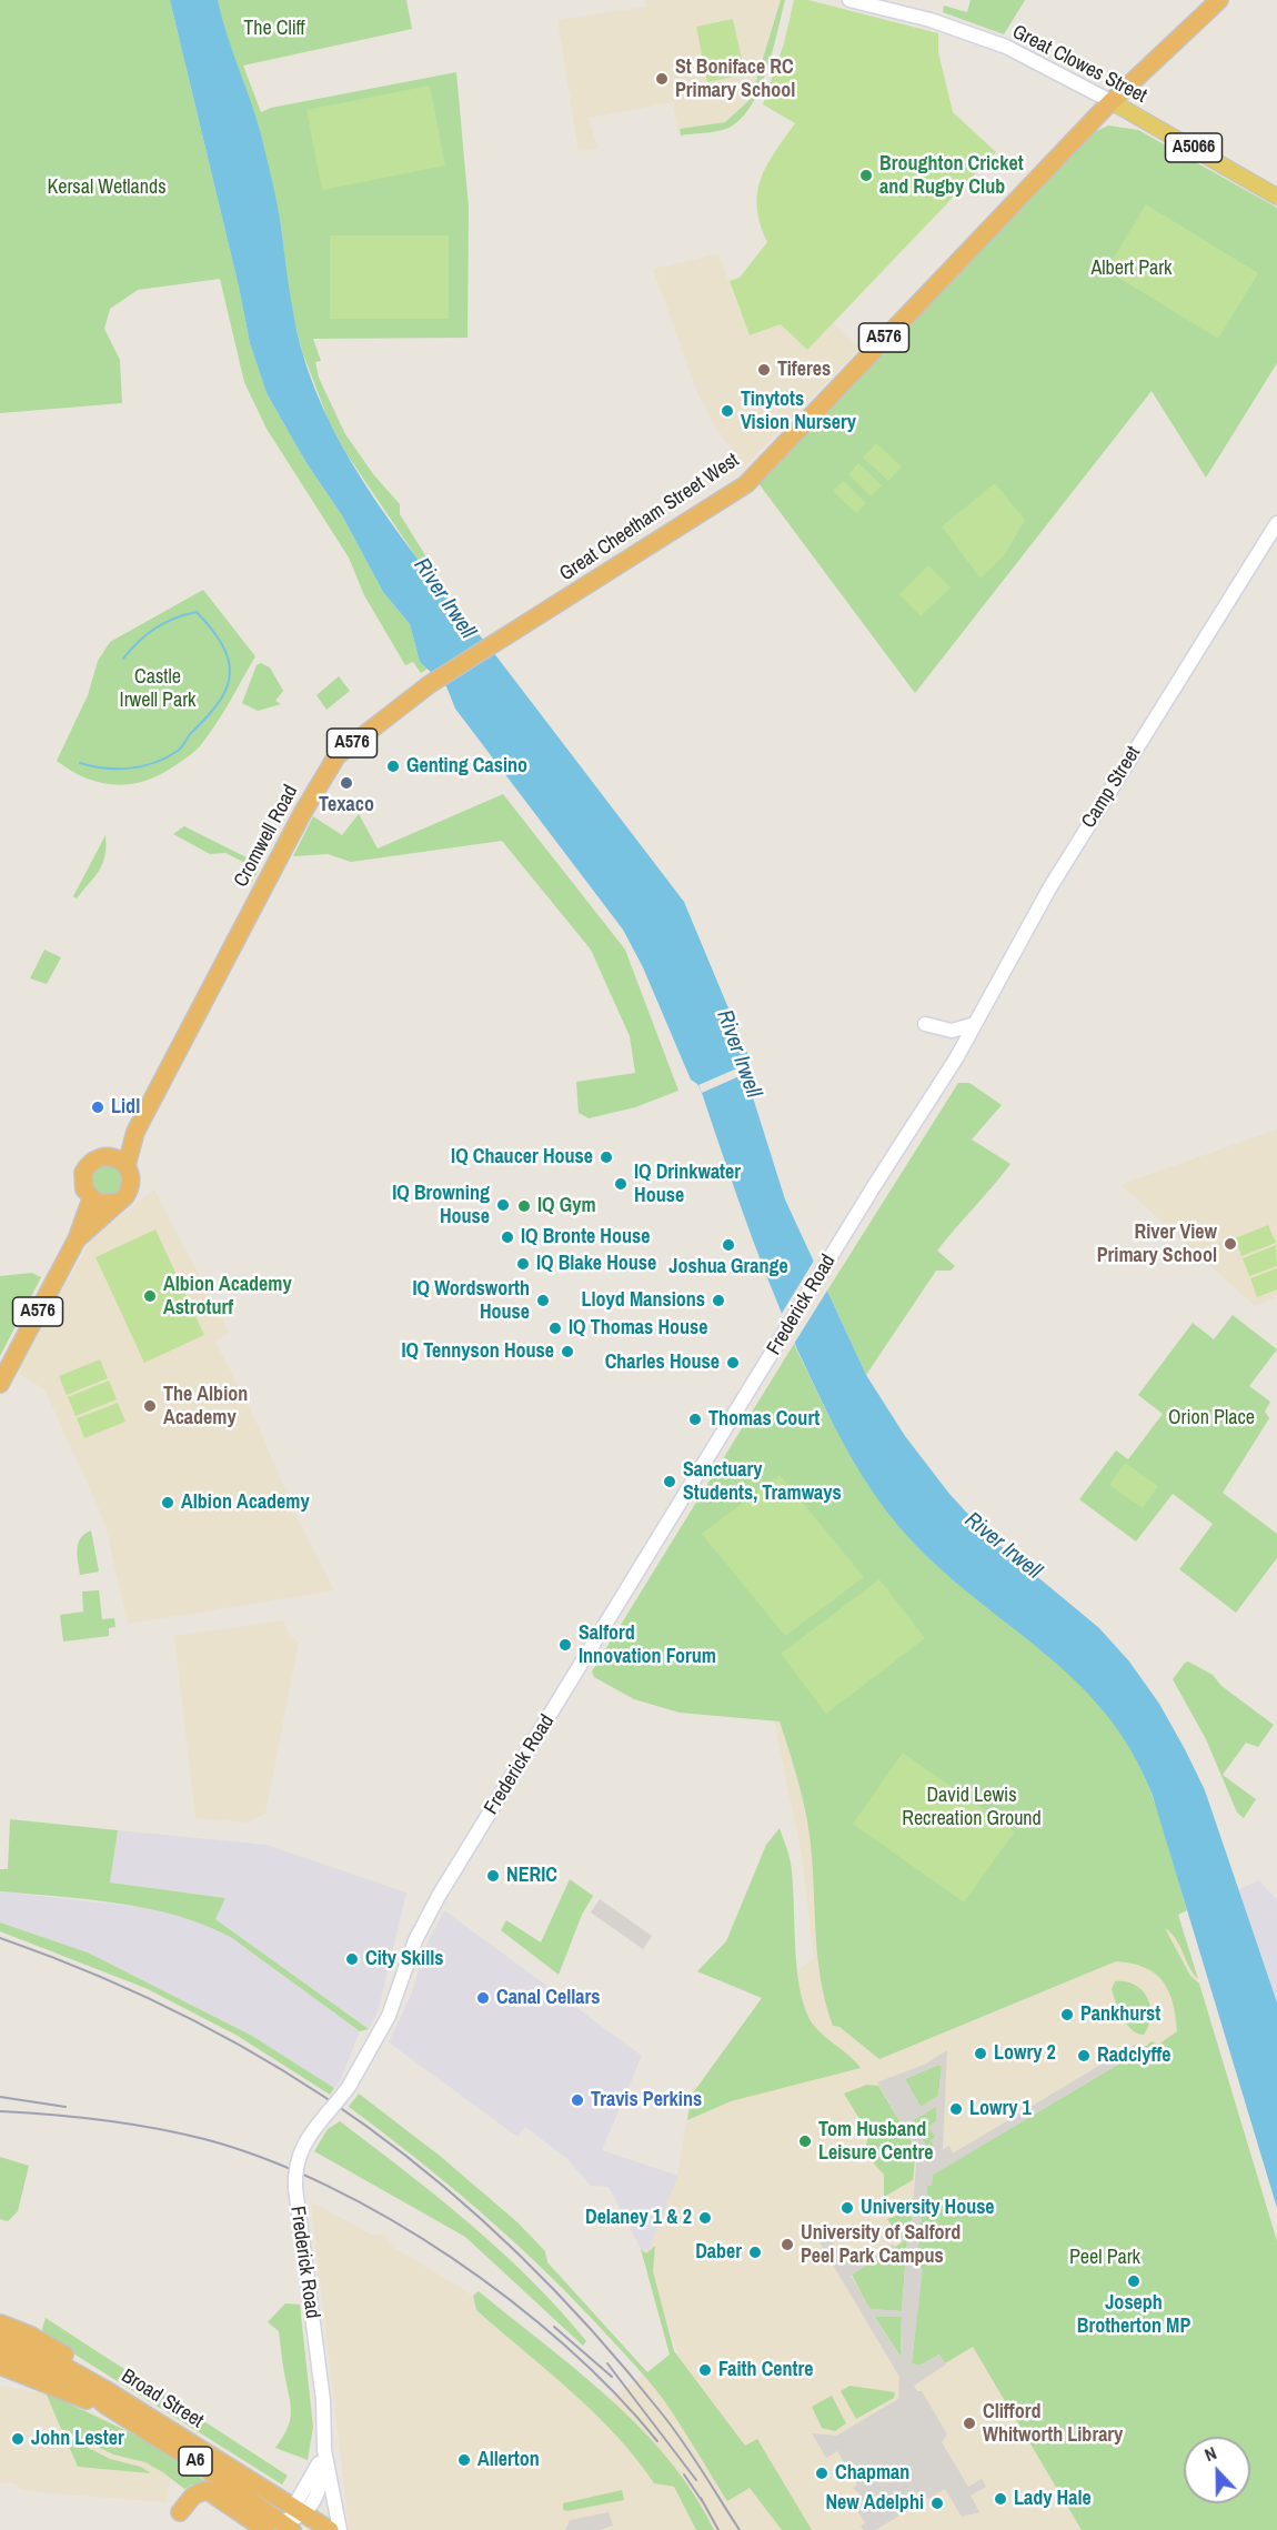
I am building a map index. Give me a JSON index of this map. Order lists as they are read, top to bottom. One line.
{"streets":{"highway":["A576","Great Cheetham Street West","Cromwell Road","Broad Street","A6"],"main road":["Great Clowes Street","A5066","Camp Street","Frederick Road"]},"crossings":[["Great Clowes Street","Great Cheetham Street West"],["A576","Cromwell Road"],["Great Cheetham Street West","Cromwell Road"],["Camp Street","Frederick Road"]],"water":["River Irwell"],"parks":["The Cliff","Kersal Wetlands","Albert Park","Castle Irwell Park","Orion Place","David Lewis Recreation Ground","Peel Park"],"places":["St Boniface RC Primary School","Broughton Cricket and Rugby Club","Tiferes","Tinytots Vision Nursery","Genting Casino","Texaco","Lidl","IQ Chaucer House","IQ Drinkwater House","IQ Browning House","IQ Gym","IQ Bronte House","River View Primary School","Joshua Grange","IQ Blake House","Albion Academy Astroturf","IQ Wordsworth House","Lloyd Mansions","IQ Thomas House","IQ Tennyson House","Charles House","The Albion Academy","Thomas Court","Sanctuary Students, Tramways","Albion Academy","Salford Innovation Forum","NERIC","City Skills","Canal Cellars","Pankhurst","Lowry 2","Radclyffe","Travis Perkins","Lowry 1","Tom Husband Leisure Centre","University House","Delaney 1 & 2","University of Salford Peel Park Campus","Daber","Joseph Brotherton MP","Faith Centre","Clifford Whitworth Library","John Lester","Allerton","Chapman","Lady Hale","New Adelphi"],"north":"top"}
